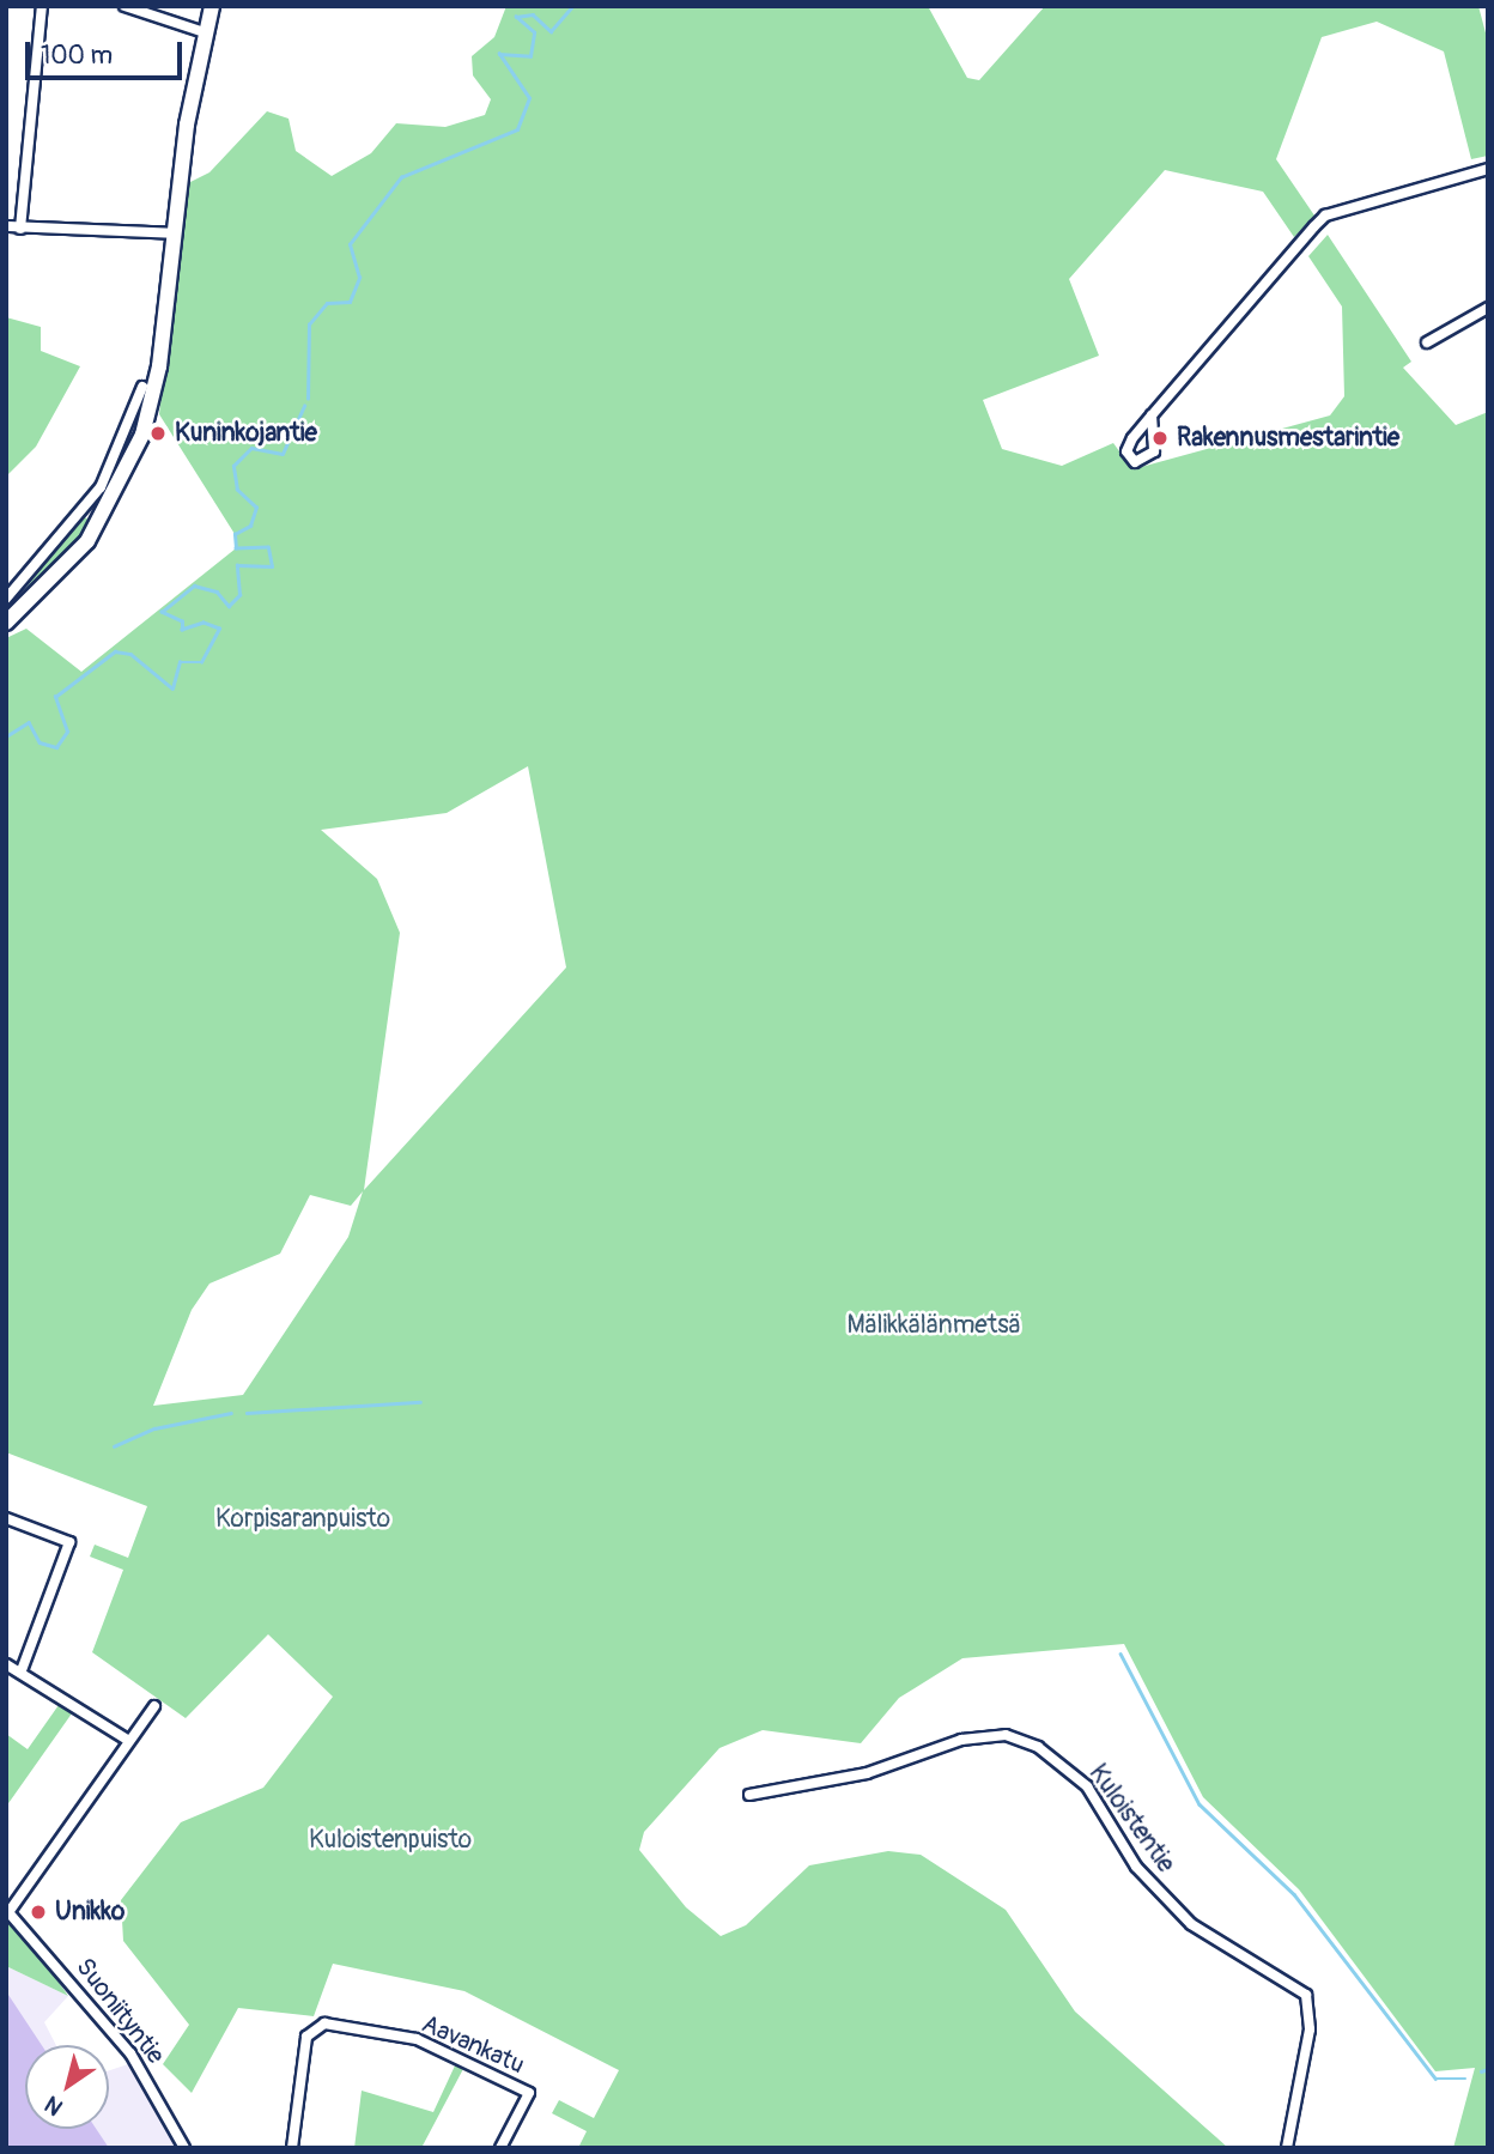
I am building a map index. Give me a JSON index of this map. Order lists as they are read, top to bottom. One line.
{"streets":{"street":["Kuloistentie","Suoniityntie","Aavankatu"]},"parks":["Mälikkälänmetsä","Korpisaranpuisto","Kuloistenpuisto"],"places":["Kuninkojantie","Rakennusmestarintie","Unikko"],"scale_bar":"100 m","north":"bottom left"}
